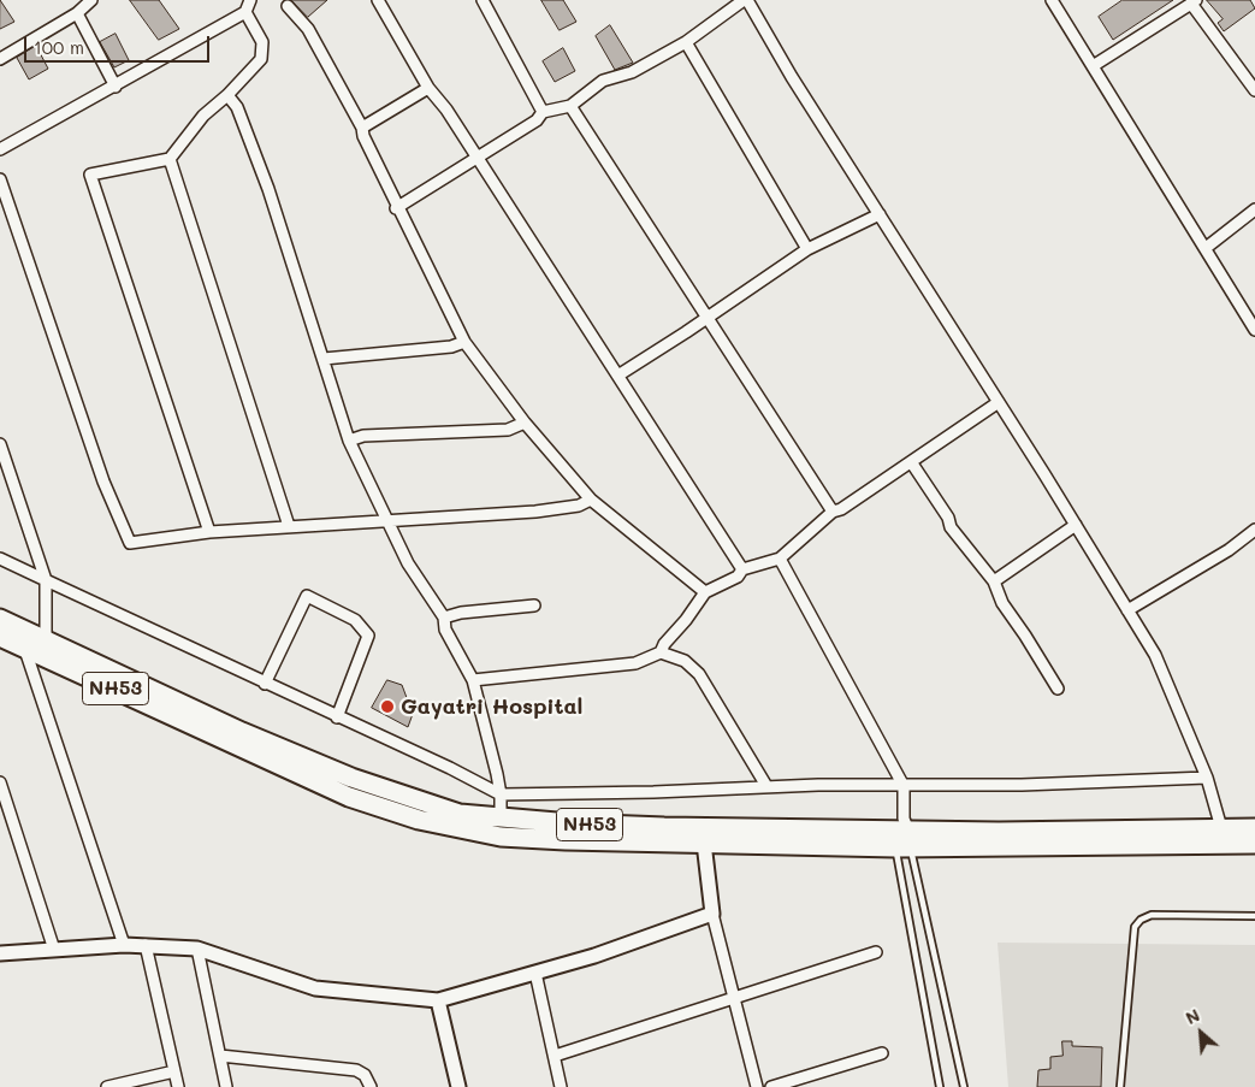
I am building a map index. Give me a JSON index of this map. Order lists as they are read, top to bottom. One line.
{"streets":{"highway":["NH53"]},"places":["Gayatri Hospital"],"scale_bar":"100 m","north":"top left"}
